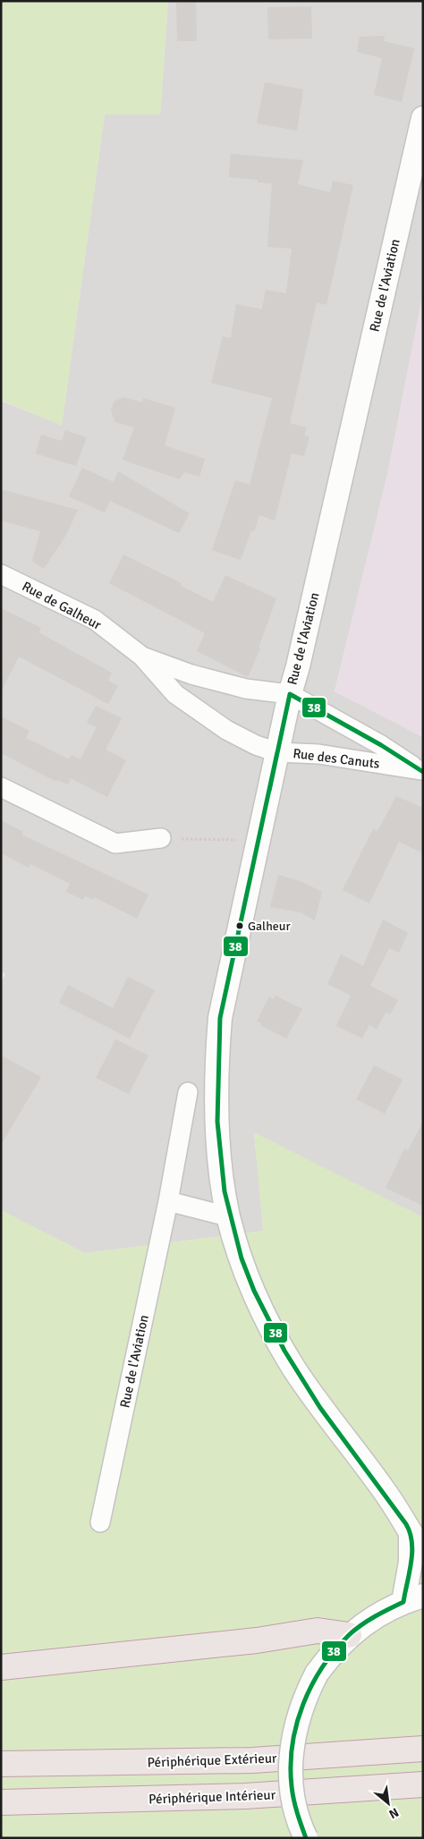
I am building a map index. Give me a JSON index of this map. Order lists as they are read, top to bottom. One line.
{"streets":{"highway":["Périphérique Extérieur","Périphérique Intérieur"],"street":["Rue de l'Aviation","Rue de Galheur","Rue des Canuts"]},"crossings":[["Rue de l'Aviation","Rue de Galheur"],["Rue de l'Aviation","Rue des Canuts"],["Rue de Galheur","Rue des Canuts"]],"places":["Galheur"],"lines":["transit line 38"],"north":"bottom right"}
